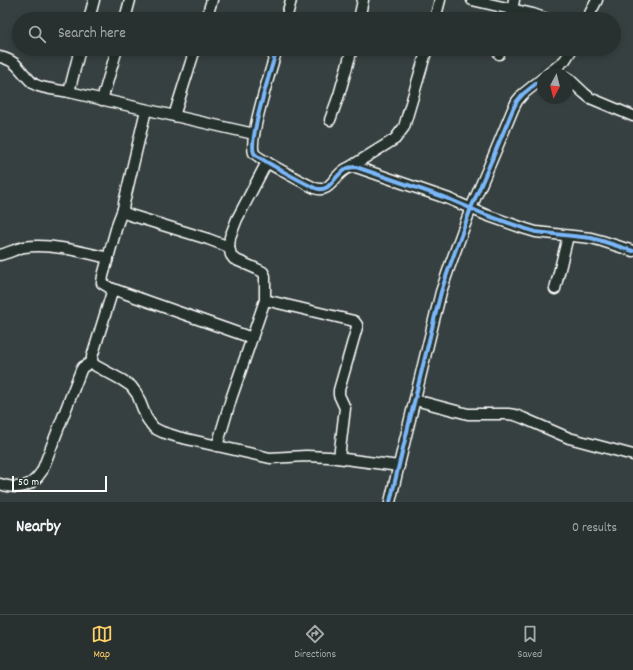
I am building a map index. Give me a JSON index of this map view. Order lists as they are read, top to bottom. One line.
{"scale_bar":"50 m","north":"bottom","page":{"search":"Search here","scale":"50 m","heading":["Nearby","0 results"],"nav":["Map","Directions","Saved"]}}
